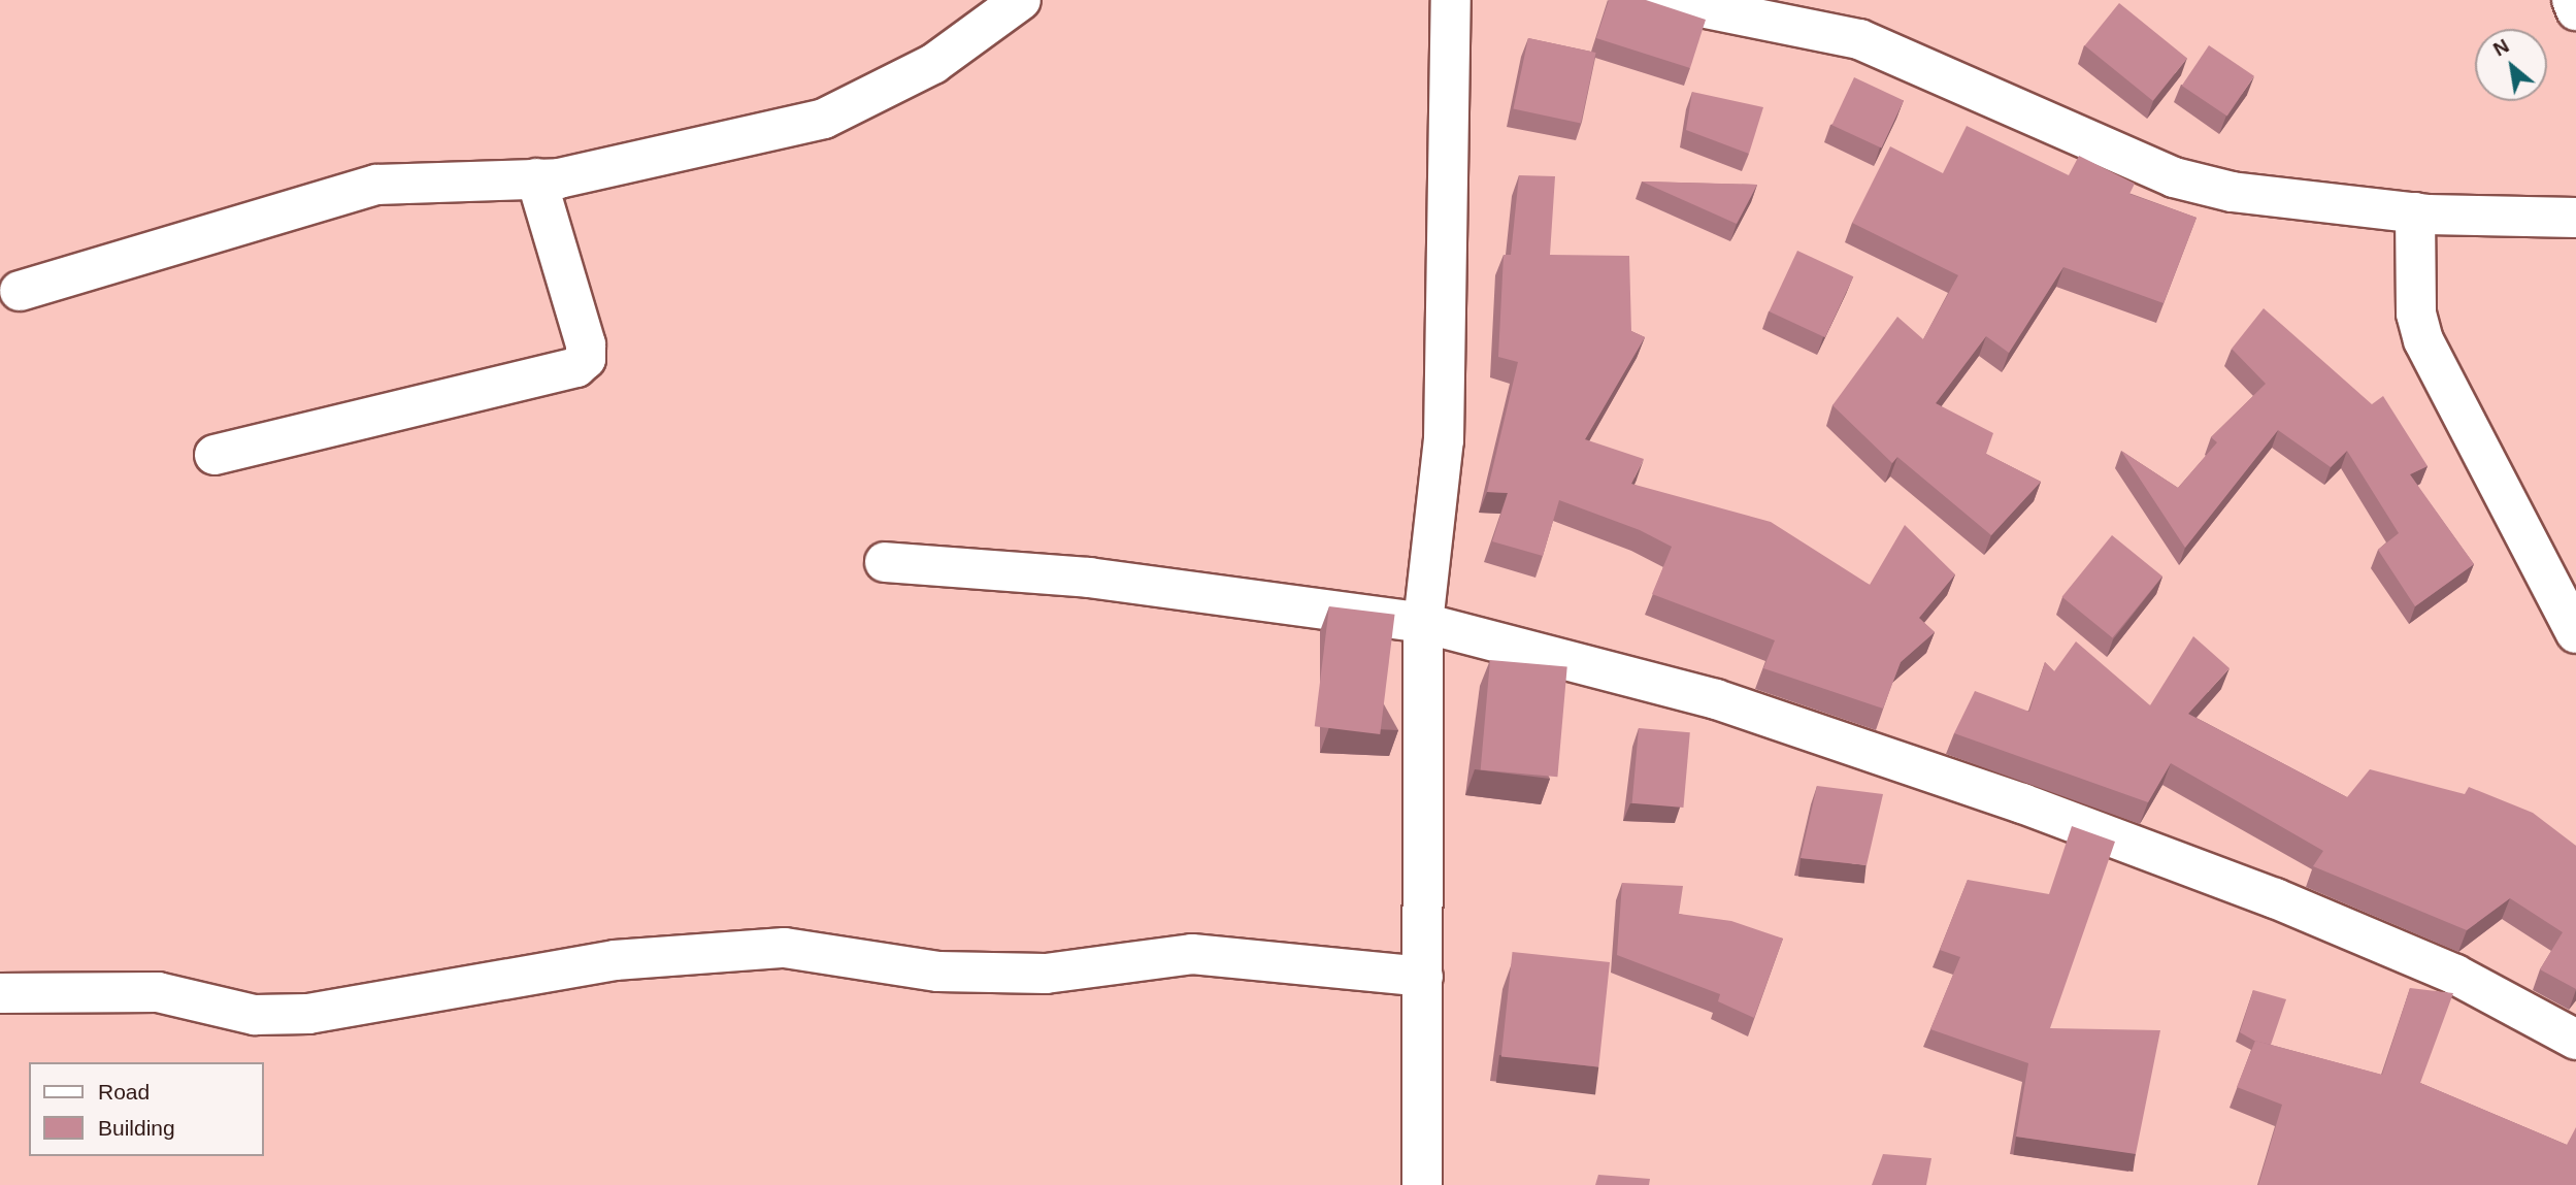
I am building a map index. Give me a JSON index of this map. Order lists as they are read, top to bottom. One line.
{"legend":["Road","Building"],"north":"top left"}
